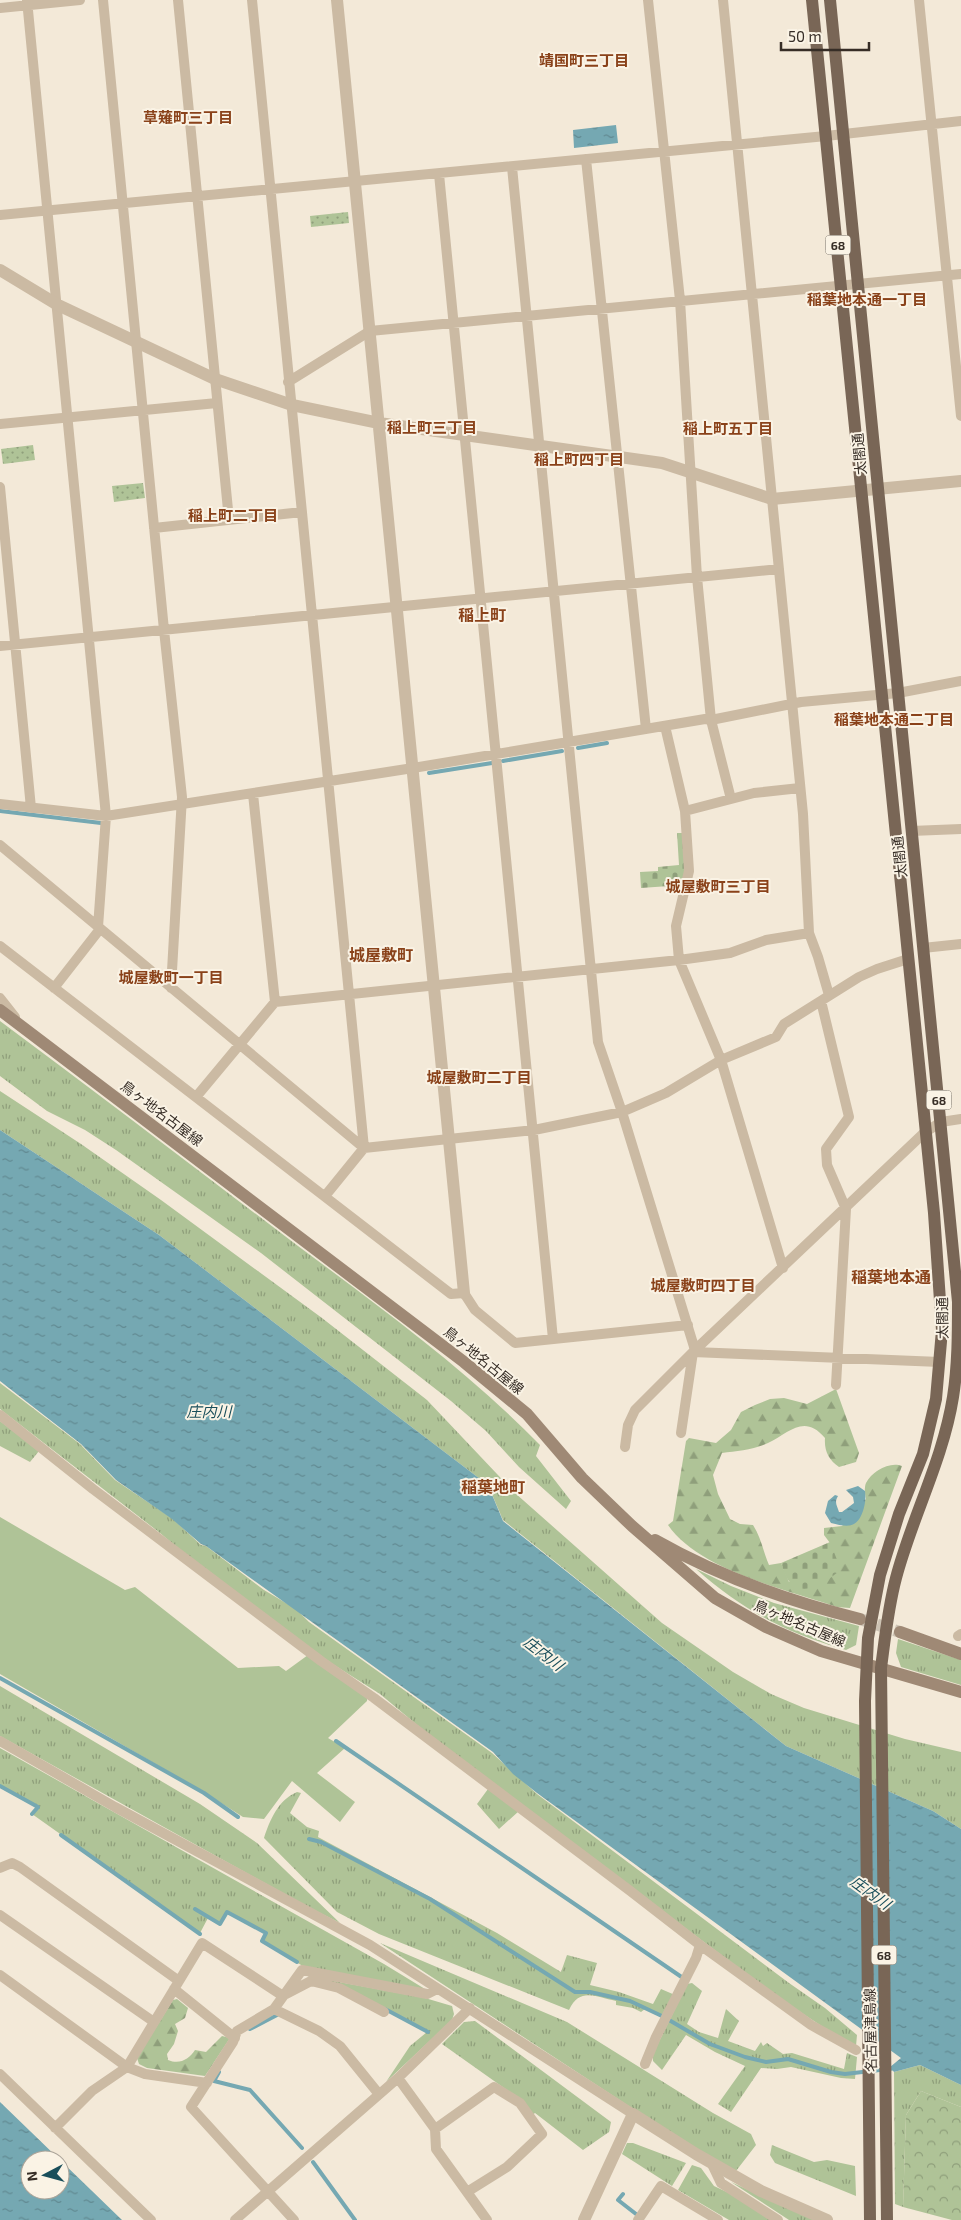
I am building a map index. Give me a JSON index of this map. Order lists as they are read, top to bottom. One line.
{"streets":{"main road":["68","太閤通","鳥ヶ地名古屋線","名古屋津島線"]},"crossings":[["太閤通","鳥ヶ地名古屋線"],["太閤通","名古屋津島線"]],"districts":["靖国町三丁目","草薙町三丁目","稲葉地本通一丁目","稲上町三丁目","稲上町五丁目","稲上町四丁目","稲上町二丁目","稲上町","稲葉地本通二丁目","城屋敷町三丁目","城屋敷町","城屋敷町一丁目","城屋敷町二丁目","稲葉地本通","城屋敷町四丁目","稲葉地町"],"water":["庄内川"],"scale_bar":"50 m","north":"left"}
